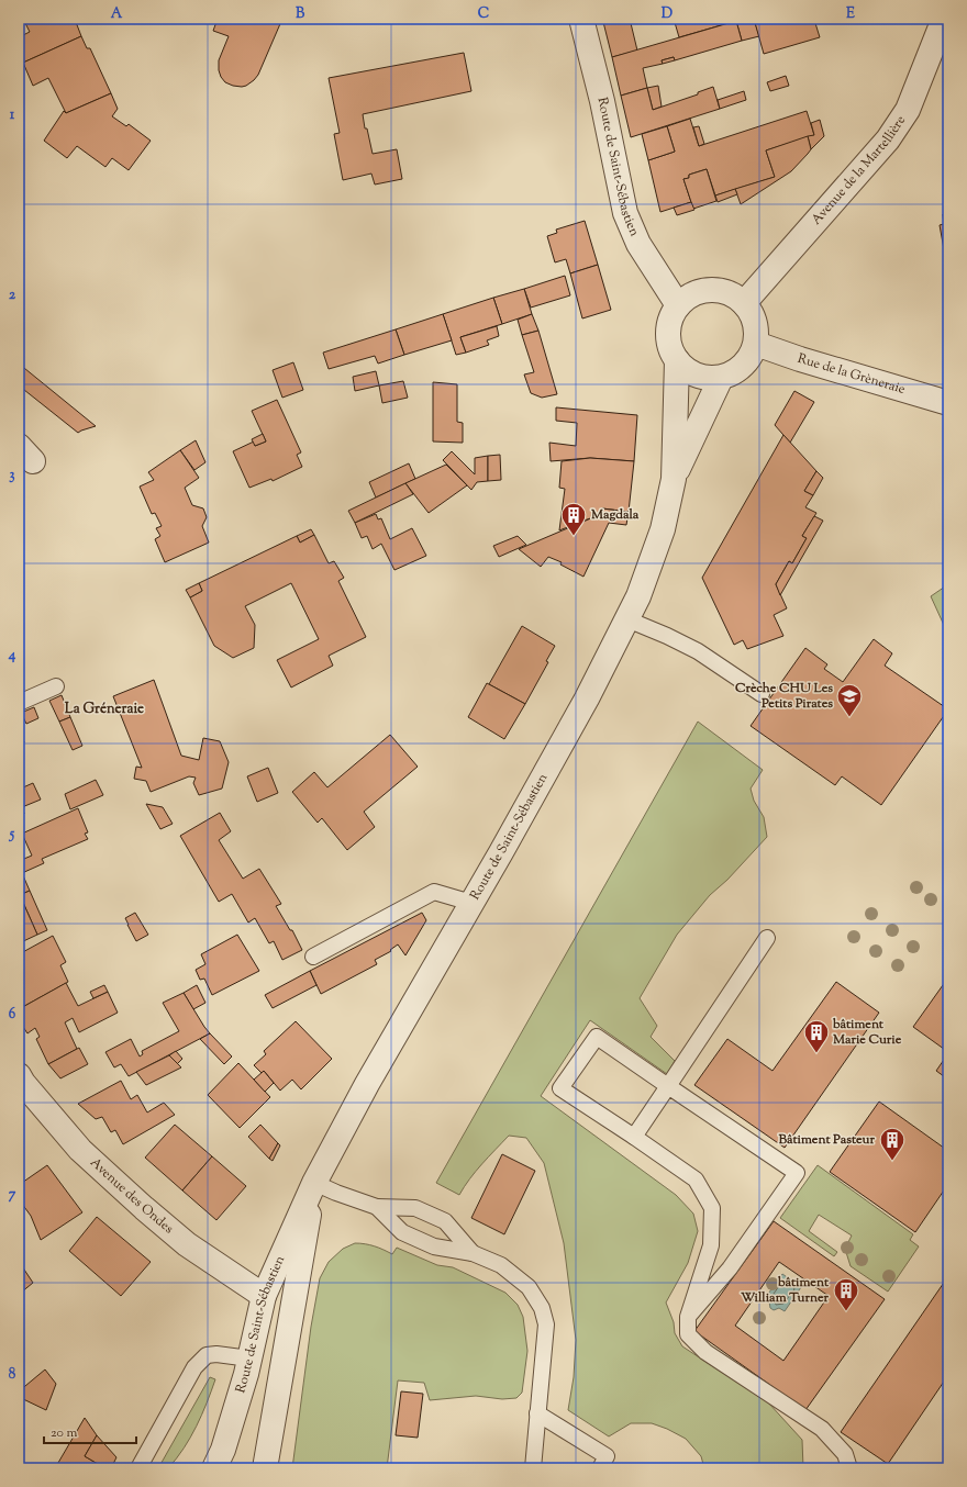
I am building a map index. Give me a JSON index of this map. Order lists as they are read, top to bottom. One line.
{"streets":{"street":["Route de Saint-Sébastien","Avenue de la Martellière","Rue de la Grèneraie","Avenue des Ondes"]},"crossings":[["Route de Saint-Sébastien","Avenue de la Martellière"],["Route de Saint-Sébastien","Rue de la Grèneraie"],["Route de Saint-Sébastien","Avenue des Ondes"],["Avenue de la Martellière","Rue de la Grèneraie"]],"districts":["La Gréneraie"],"places":{"building":["Magdala","bâtiment Marie Curie","Bâtiment Pasteur","bâtiment William Turner"],"school or university":["Crèche CHU Les Petits Pirates"]},"scale_bar":"20 m","grid":{"columns":["A","B","C","D","E"],"rows":["1","2","3","4","5","6","7","8"]}}
